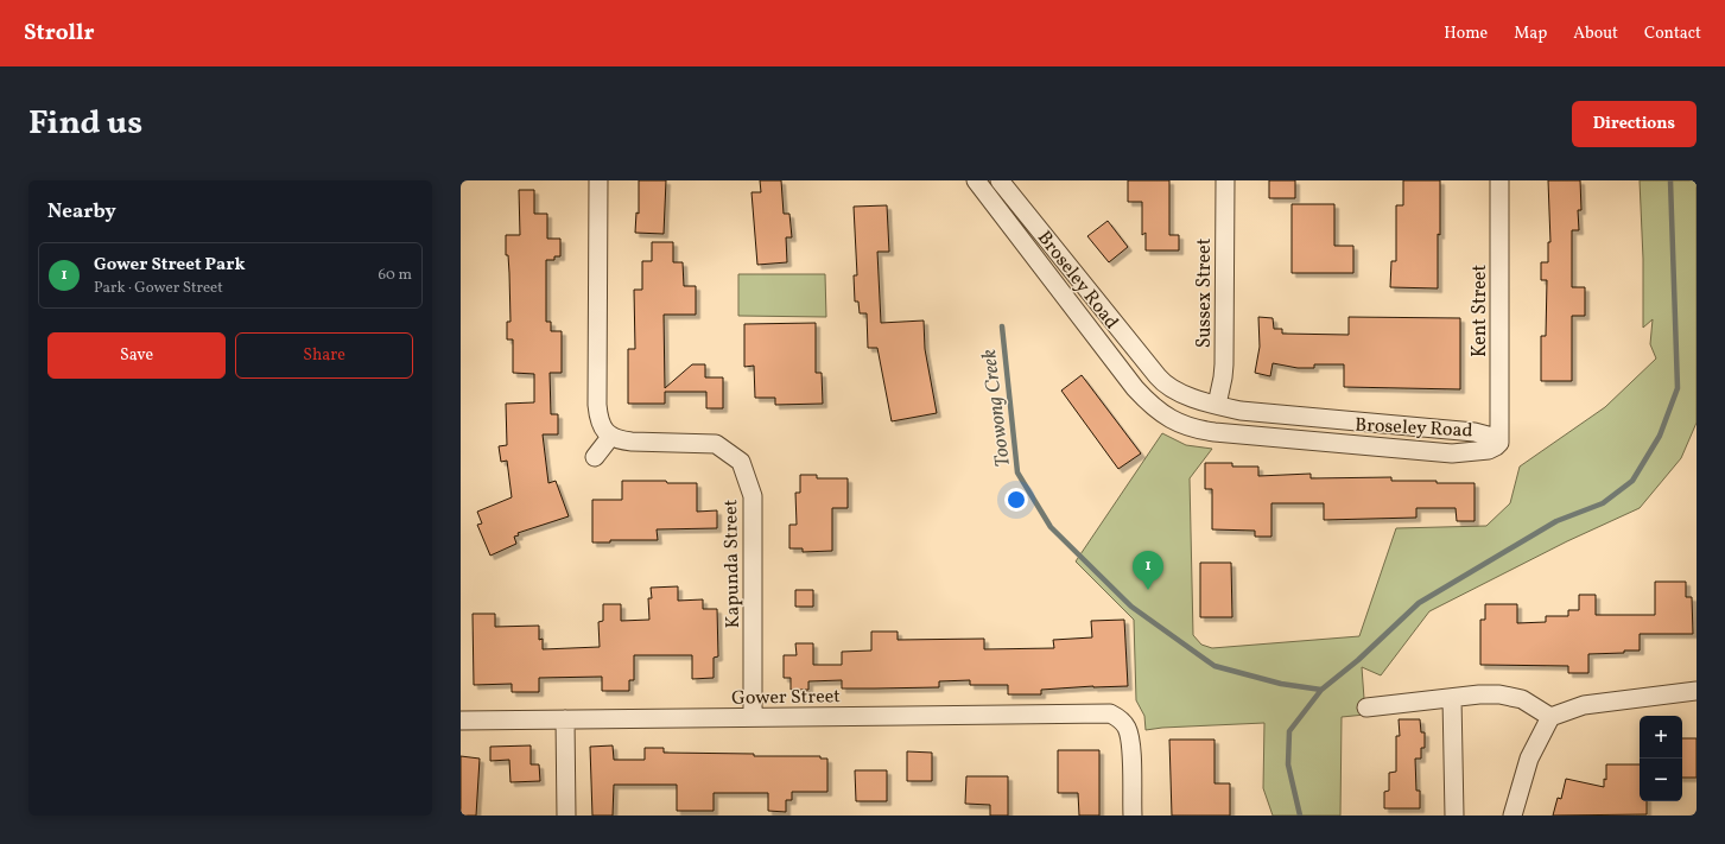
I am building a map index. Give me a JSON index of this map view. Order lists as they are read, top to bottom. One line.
{"streets":{"street":["Broseley Road","Sussex Street","Kent Street","Kapunda Street","Gower Street"]},"crossings":[["Broseley Road","Sussex Street"],["Broseley Road","Kent Street"],["Kapunda Street","Gower Street"]],"water":["Toowong Creek"],"page":{"header":"Strollr","nav":["Home","Map","About","Contact"],"title":"Find us","buttons":["Directions",["Save","Share"]],"heading":"Nearby","list":[{"mark":"1","name":"Gower Street Park","note":"Park · Gower Street","value":"60 m"}],"pins":"1","map_buttons":["+","−"]}}
